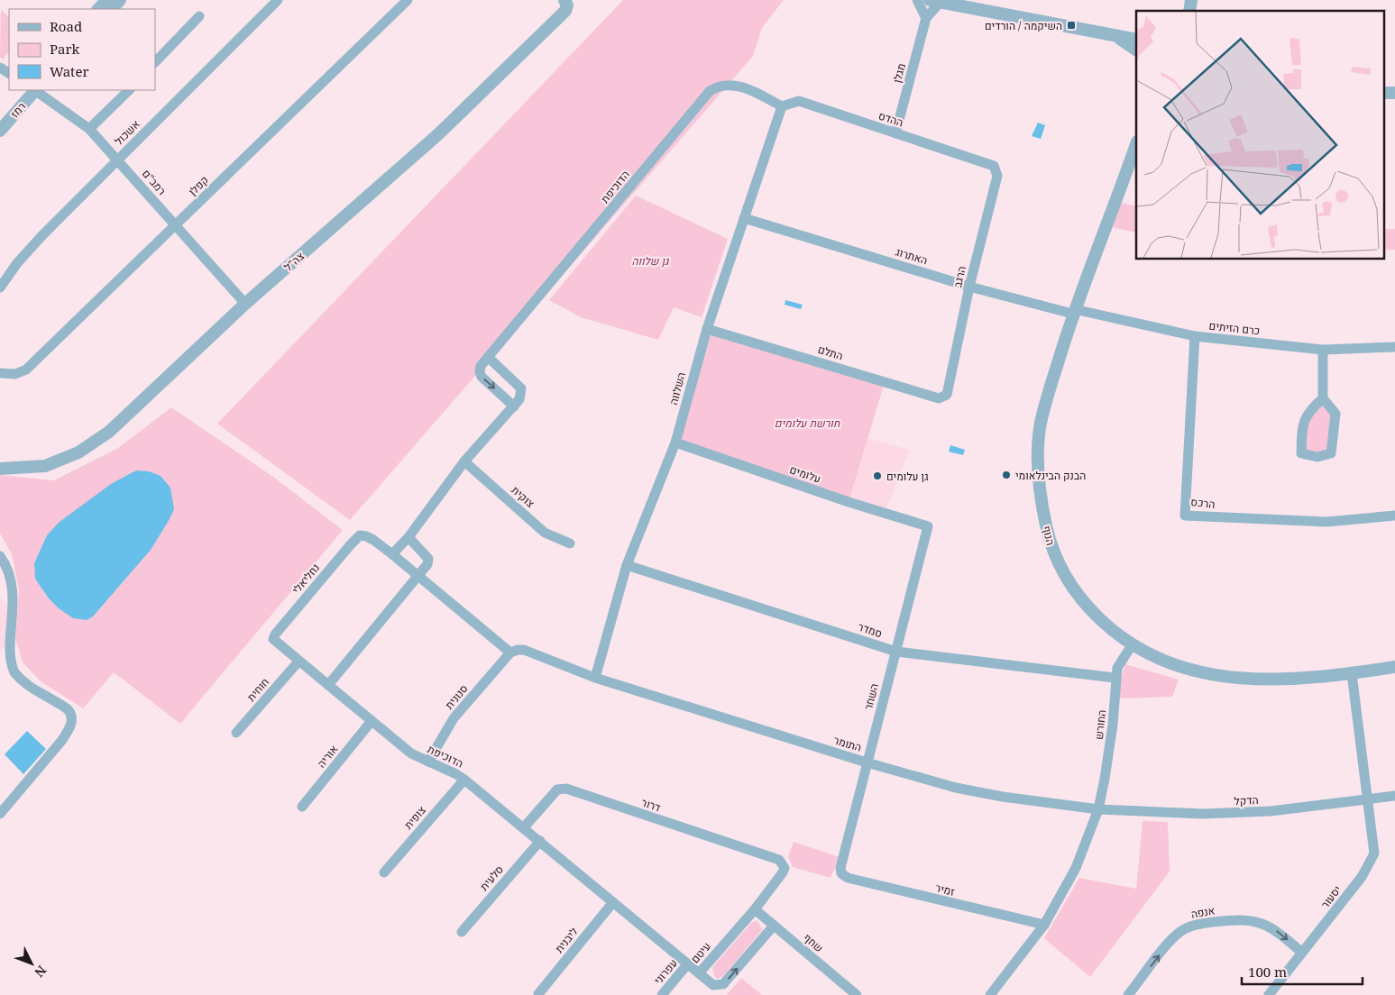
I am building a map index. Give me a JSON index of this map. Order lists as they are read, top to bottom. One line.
{"streets":{"street":["מגלן","רמז","ההדס","אשכול","רמב\"ם","קפלן","הדוכיפת","האתרוג","צה\"ל","הרגב","כרם הזיתים","התלם","השלווה","עלומים","צוקית","הרכס","הנוף","נחליאלי","סמדר","חוחית","סנונית","השחר","החורש","התומר","אוריה","הדקל","דרור","צופית","סלעית","זמיר","יסעור","אנפה","ליבנית","שחף","עיטם","עפרוני"]},"crossings":[["מגלן","ההדס"],["ההדס","הדוכיפת"],["ההדס","הרגב"],["ההדס","השלווה"],["אשכול","רמב\"ם"],["רמב\"ם","קפלן"],["רמב\"ם","צה\"ל"],["הדוכיפת","השלווה"],["הדוכיפת","נחליאלי"],["הדוכיפת","חוחית"],["הדוכיפת","סנונית"],["הדוכיפת","אוריה"],["הדוכיפת","דרור"],["הדוכיפת","צופית"],["הדוכיפת","סלעית"],["הדוכיפת","ליבנית"],["הדוכיפת","עיטם"],["הדוכיפת","עפרוני"],["האתרוג","הרגב"],["האתרוג","כרם הזיתים"],["האתרוג","השלווה"],["האתרוג","הנוף"],["הרגב","התלם"],["כרם הזיתים","הרכס"],["כרם הזיתים","הנוף"],["התלם","השלווה"],["השלווה","עלומים"],["השלווה","סמדר"],["השלווה","התומר"],["עלומים","השחר"],["הנוף","החורש"],["הנוף","יסעור"],["סמדר","השחר"],["סמדר","החורש"],["סנונית","התומר"],["השחר","התומר"],["השחר","זמיר"],["החורש","התומר"],["החורש","הדקל"],["החורש","זמיר"],["התומר","הדקל"],["הדקל","יסעור"],["דרור","עיטם"],["יסעור","אנפה"],["שחף","עיטם"]],"one_way":["אנפה"],"parks":["גן שלווה","חורשת עלומים"],"places":{"transit":["השיקמה / הורדים"],"other":["הבנק הבינלאומי","גן עלומים"]},"legend":["Road","Park","Water"],"scale_bar":"100 m","north":"bottom right"}
